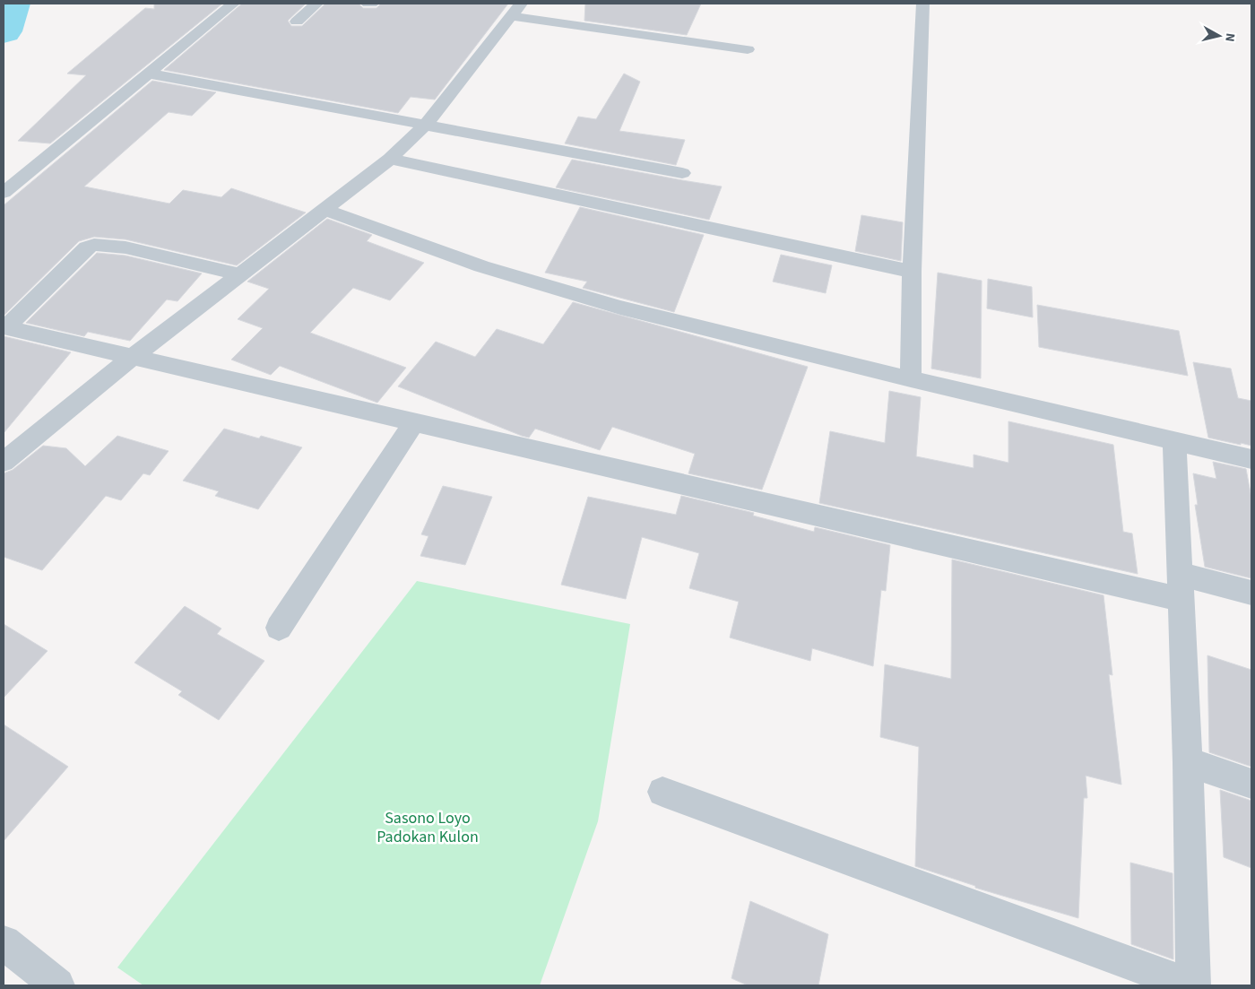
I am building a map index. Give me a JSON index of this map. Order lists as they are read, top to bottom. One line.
{"parks":["Sasono Loyo Padokan Kulon"],"north":"right"}
